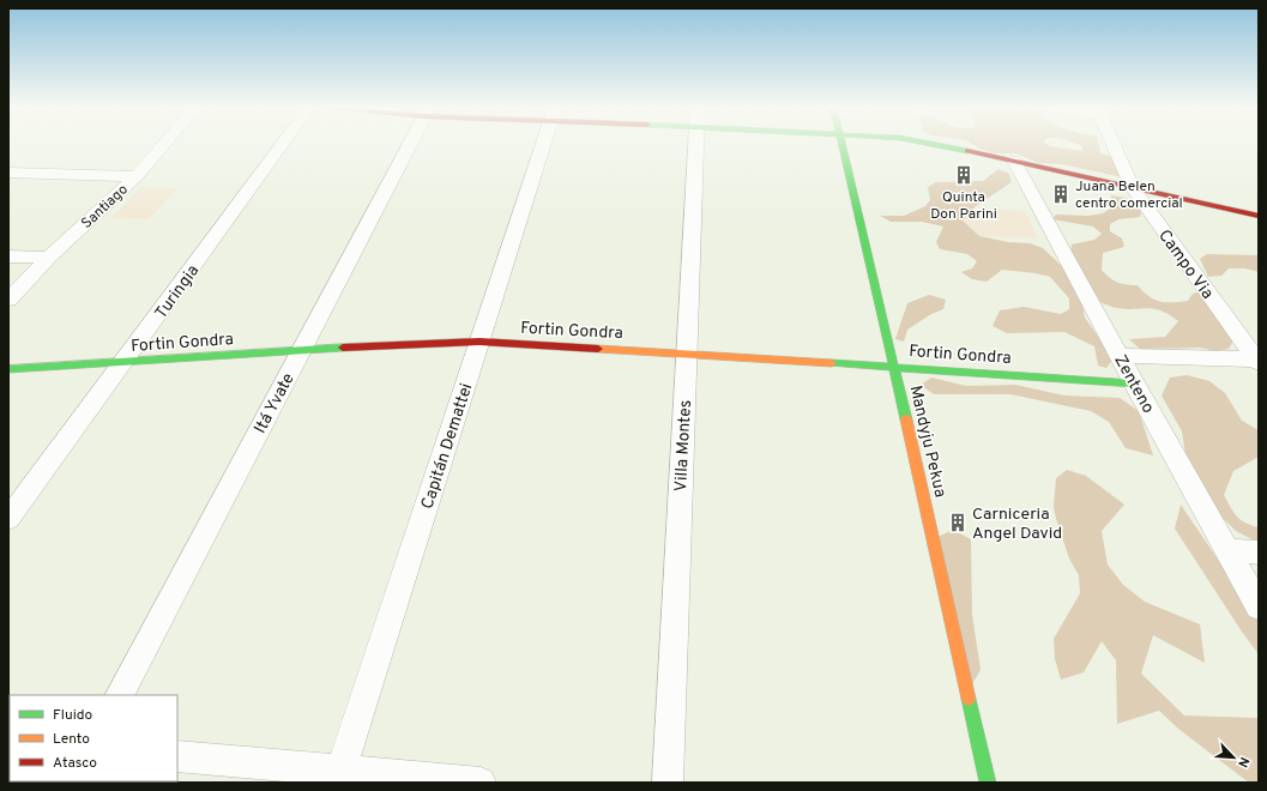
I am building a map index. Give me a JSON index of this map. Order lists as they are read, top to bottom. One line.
{"streets":{"street":["Santiago","Campo Via","Turingia","Fortin Gondra","Zenteno","Itá Yvate","Mandyju Pekua","Capitán Demattei","Villa Montes"]},"crossings":[["Turingia","Fortin Gondra"],["Fortin Gondra","Zenteno"],["Fortin Gondra","Itá Yvate"],["Fortin Gondra","Mandyju Pekua"],["Fortin Gondra","Capitán Demattei"],["Fortin Gondra","Villa Montes"]],"places":{"building":["Quinta Don Parini","Juana Belen centro comercial","Carniceria Angel David"]},"legend":["Fluido","Lento","Atasco"],"north":"bottom right"}
